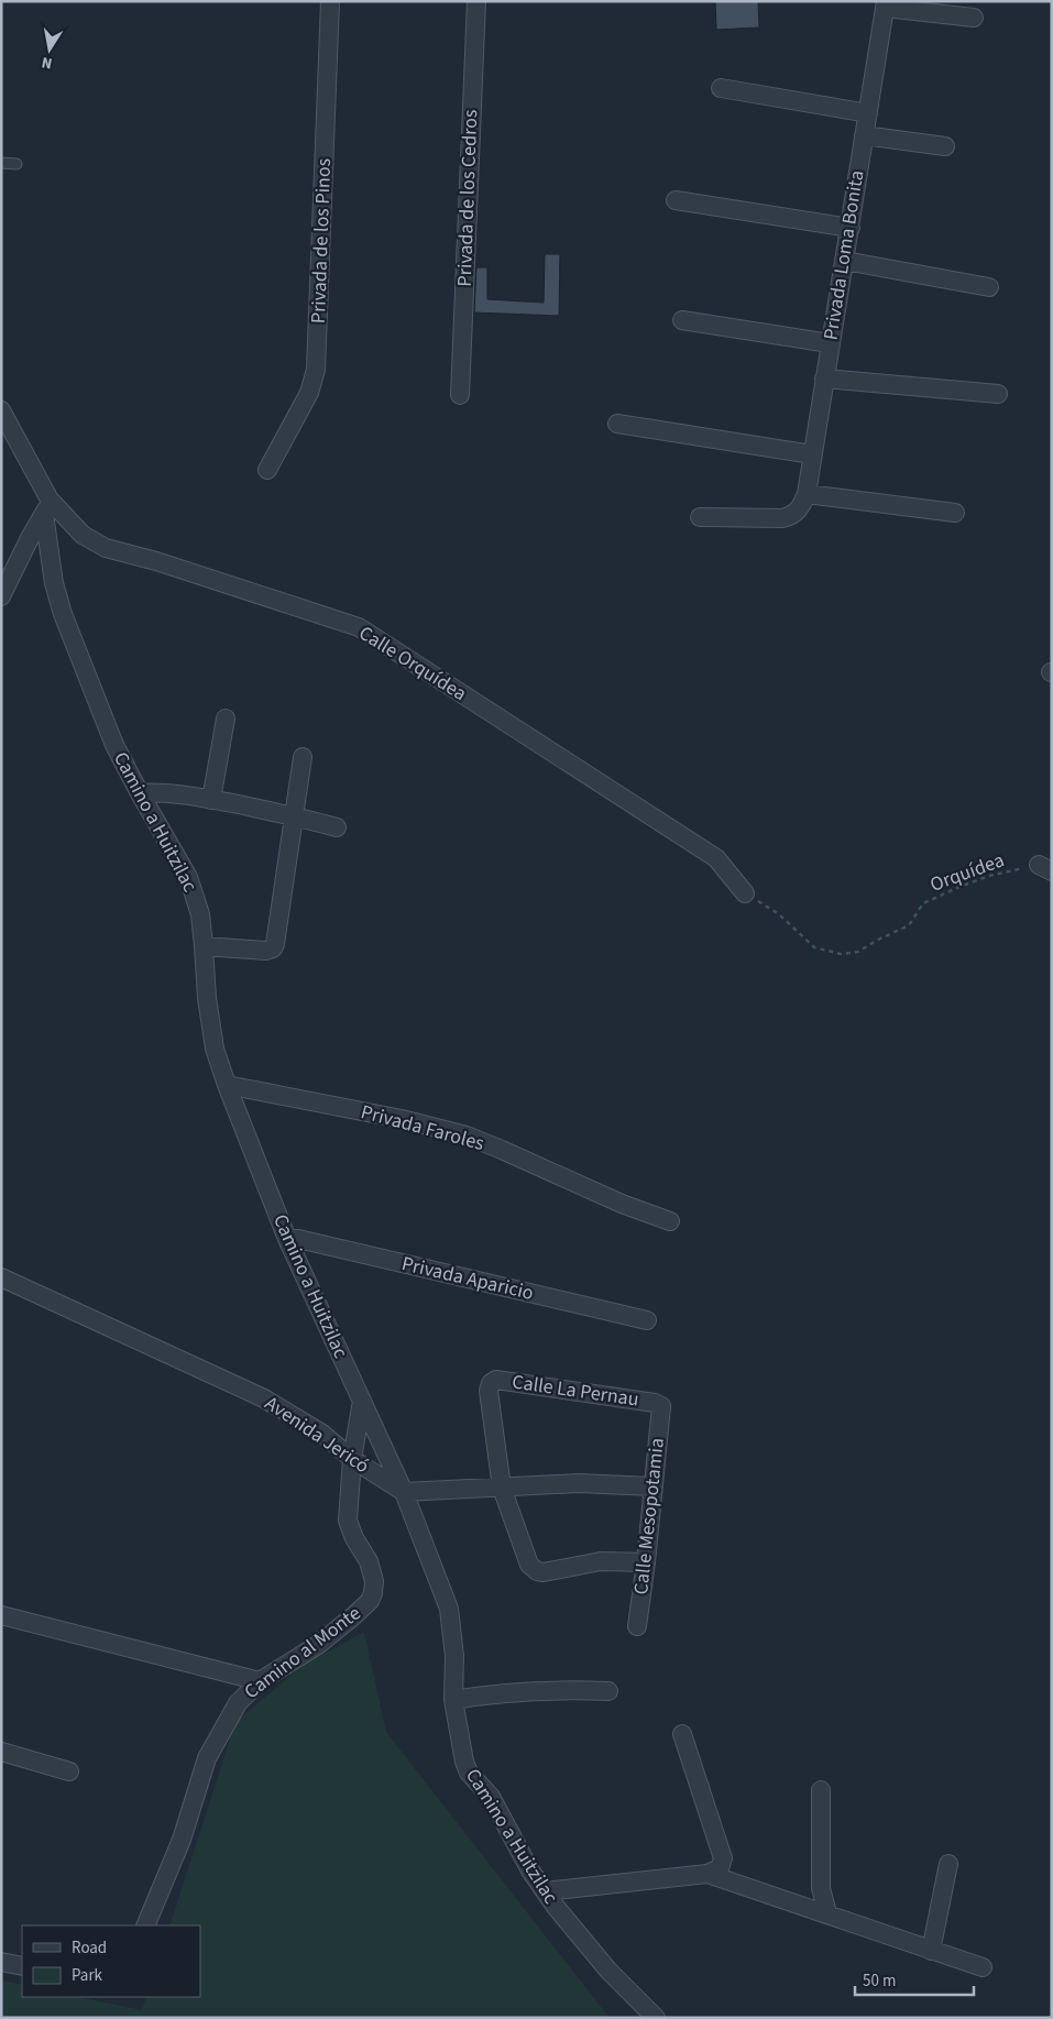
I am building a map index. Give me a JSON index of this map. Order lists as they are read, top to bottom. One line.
{"streets":{"street":["Privada de los Cedros","Privada de los Pinos","Privada Loma Bonita","Calle Orquídea","Camino a Huitzilac","Privada Faroles","Privada Aparicio","Calle La Pernau","Avenida Jericó","Calle Mesopotamia","Camino al Monte"],"path":["Orquídea"]},"crossings":[["Calle Orquídea","Camino a Huitzilac"],["Calle Orquídea","Orquídea"],["Camino a Huitzilac","Privada Faroles"],["Camino a Huitzilac","Privada Aparicio"],["Camino a Huitzilac","Avenida Jericó"],["Camino a Huitzilac","Camino al Monte"],["Calle La Pernau","Calle Mesopotamia"],["Avenida Jericó","Camino al Monte"]],"legend":["Road","Park"],"scale_bar":"50 m","north":"bottom"}
